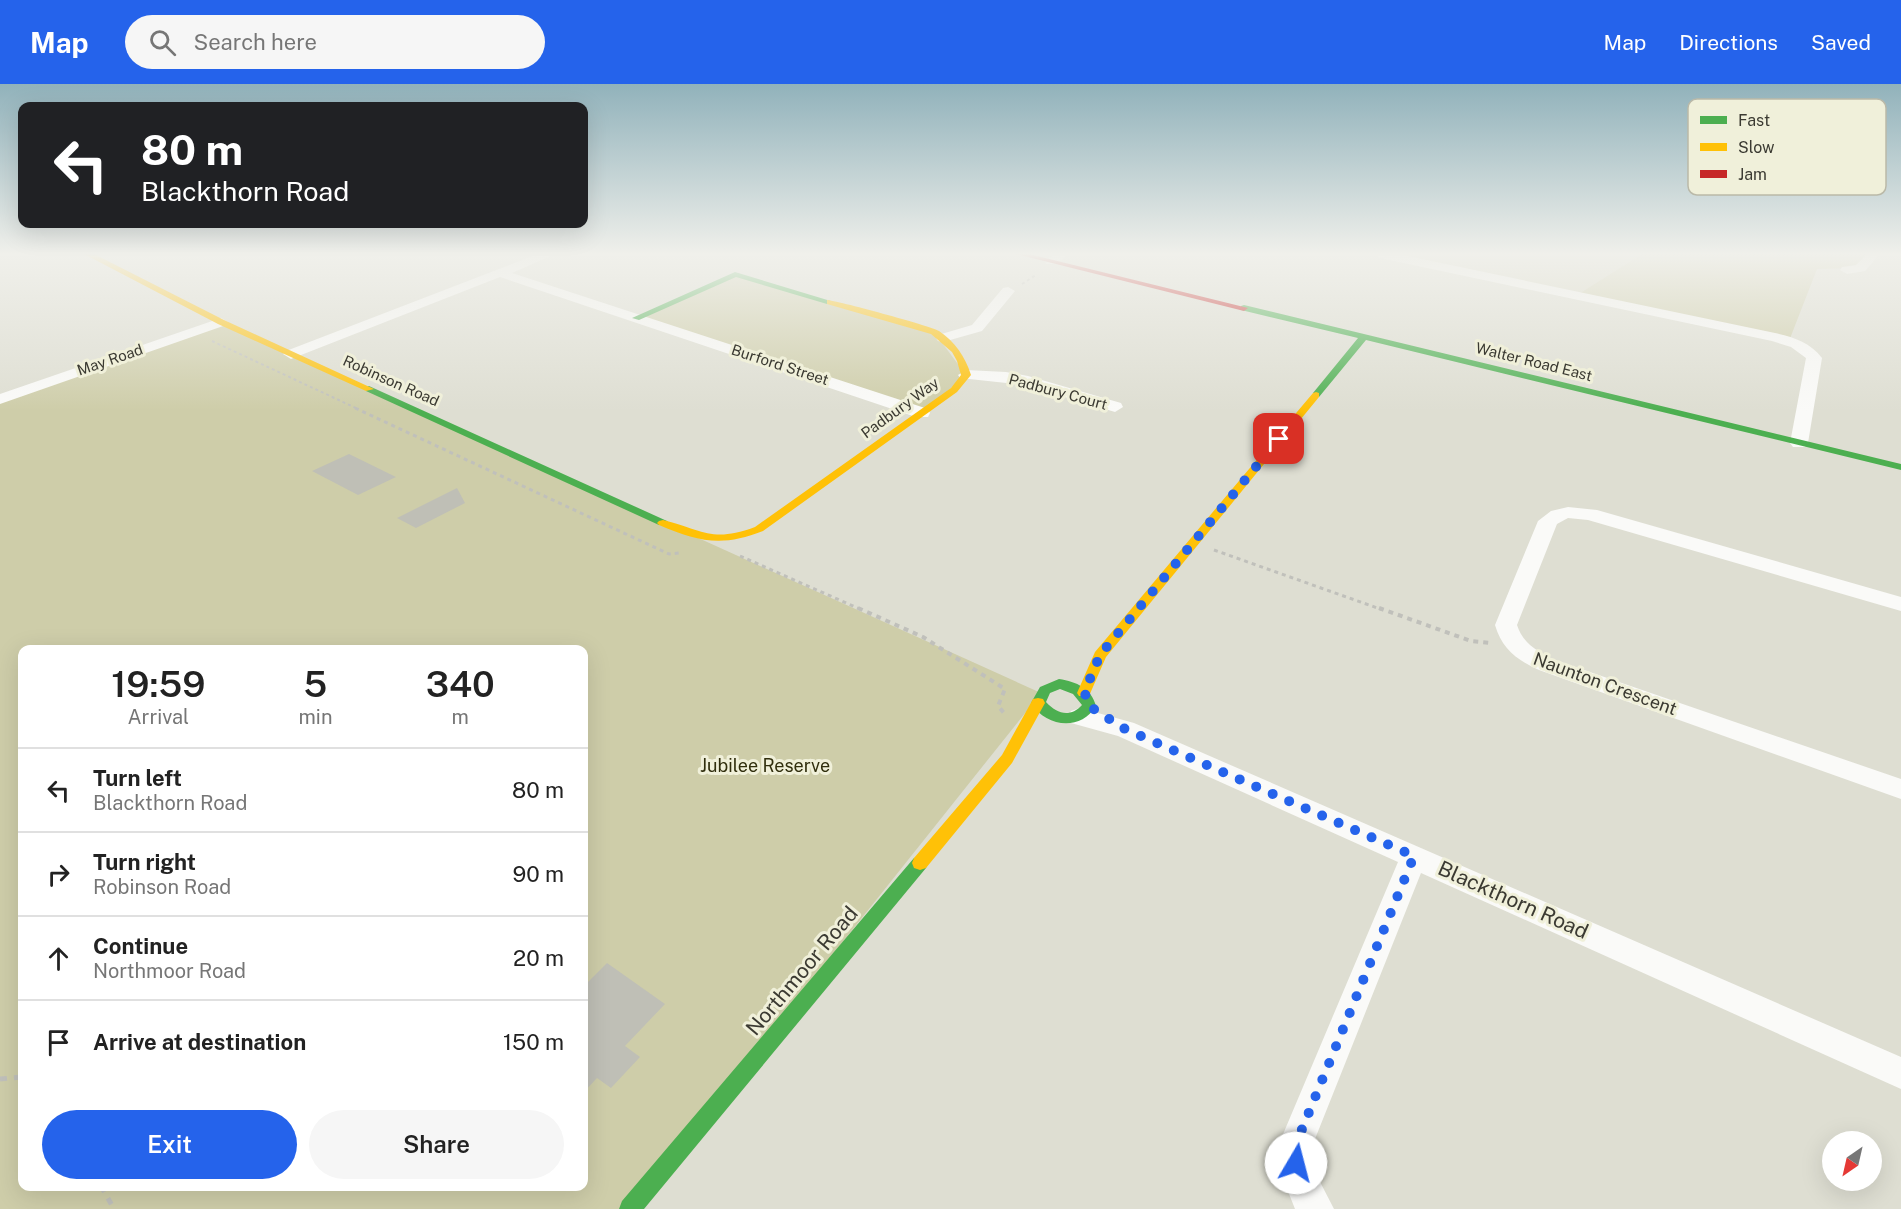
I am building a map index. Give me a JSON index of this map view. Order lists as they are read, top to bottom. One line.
{"streets":{"street":["May Road","Walter Road East","Burford Street","Robinson Road","Padbury Court","Padbury Way","Naunton Crescent","Blackthorn Road","Northmoor Road"]},"crossings":[["May Road","Robinson Road"],["Burford Street","Padbury Way"],["Robinson Road","Padbury Way"],["Padbury Court","Padbury Way"]],"parks":["Jubilee Reserve"],"legend":["Fast","Slow","Jam"],"north":"bottom left","page":{"header":"Map","search":"Search here","nav":["Map","Directions","Saved"],"turn":["80 m","Blackthorn Road"],"eta":["19:59","Arrival","5","min","340","m"],"list":[{"name":"Turn left","note":"Blackthorn Road","value":"80 m"},{"name":"Turn right","note":"Robinson Road","value":"90 m"},{"name":"Continue","note":"Northmoor Road","value":"20 m"},{"name":"Arrive at destination","value":"150 m"}],"buttons":["Exit","Share"]}}
